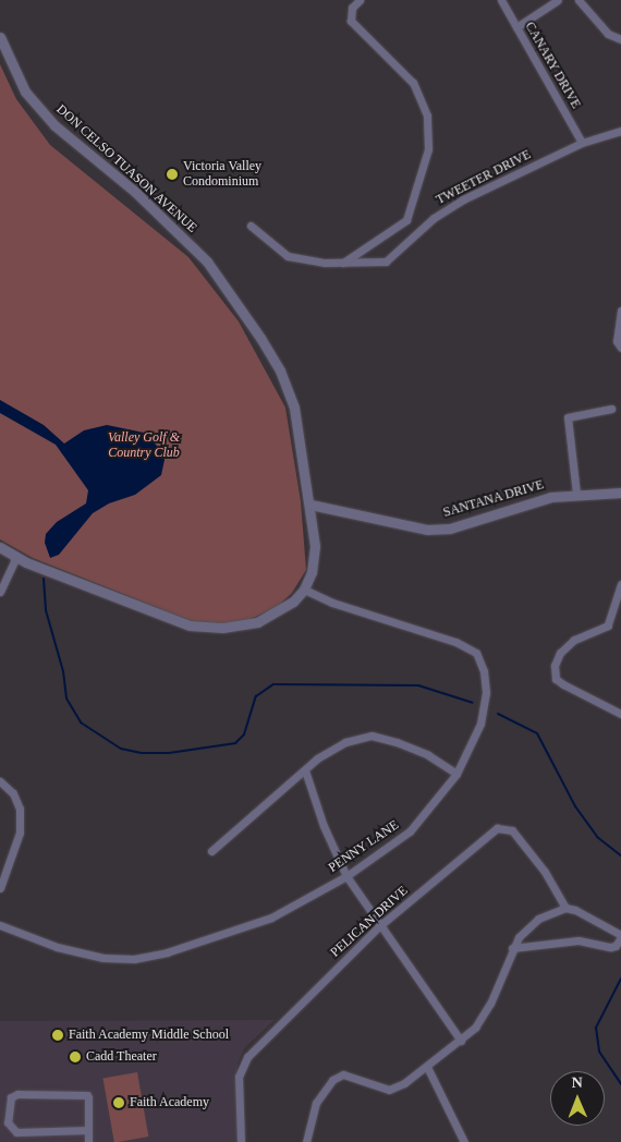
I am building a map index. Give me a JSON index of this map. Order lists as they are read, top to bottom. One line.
{"streets":{"street":["CANARY DRIVE","DON CELSO TUASON AVENUE","TWEETER DRIVE","SANTANA DRIVE","PENNY LANE","PELICAN DRIVE"]},"crossings":[["CANARY DRIVE","TWEETER DRIVE"],["DON CELSO TUASON AVENUE","SANTANA DRIVE"],["DON CELSO TUASON AVENUE","PENNY LANE"]],"parks":["Valley Golf & Country Club"],"places":["Victoria Valley Condominium","Faith Academy Middle School","Cadd Theater","Faith Academy"],"north":"top"}
